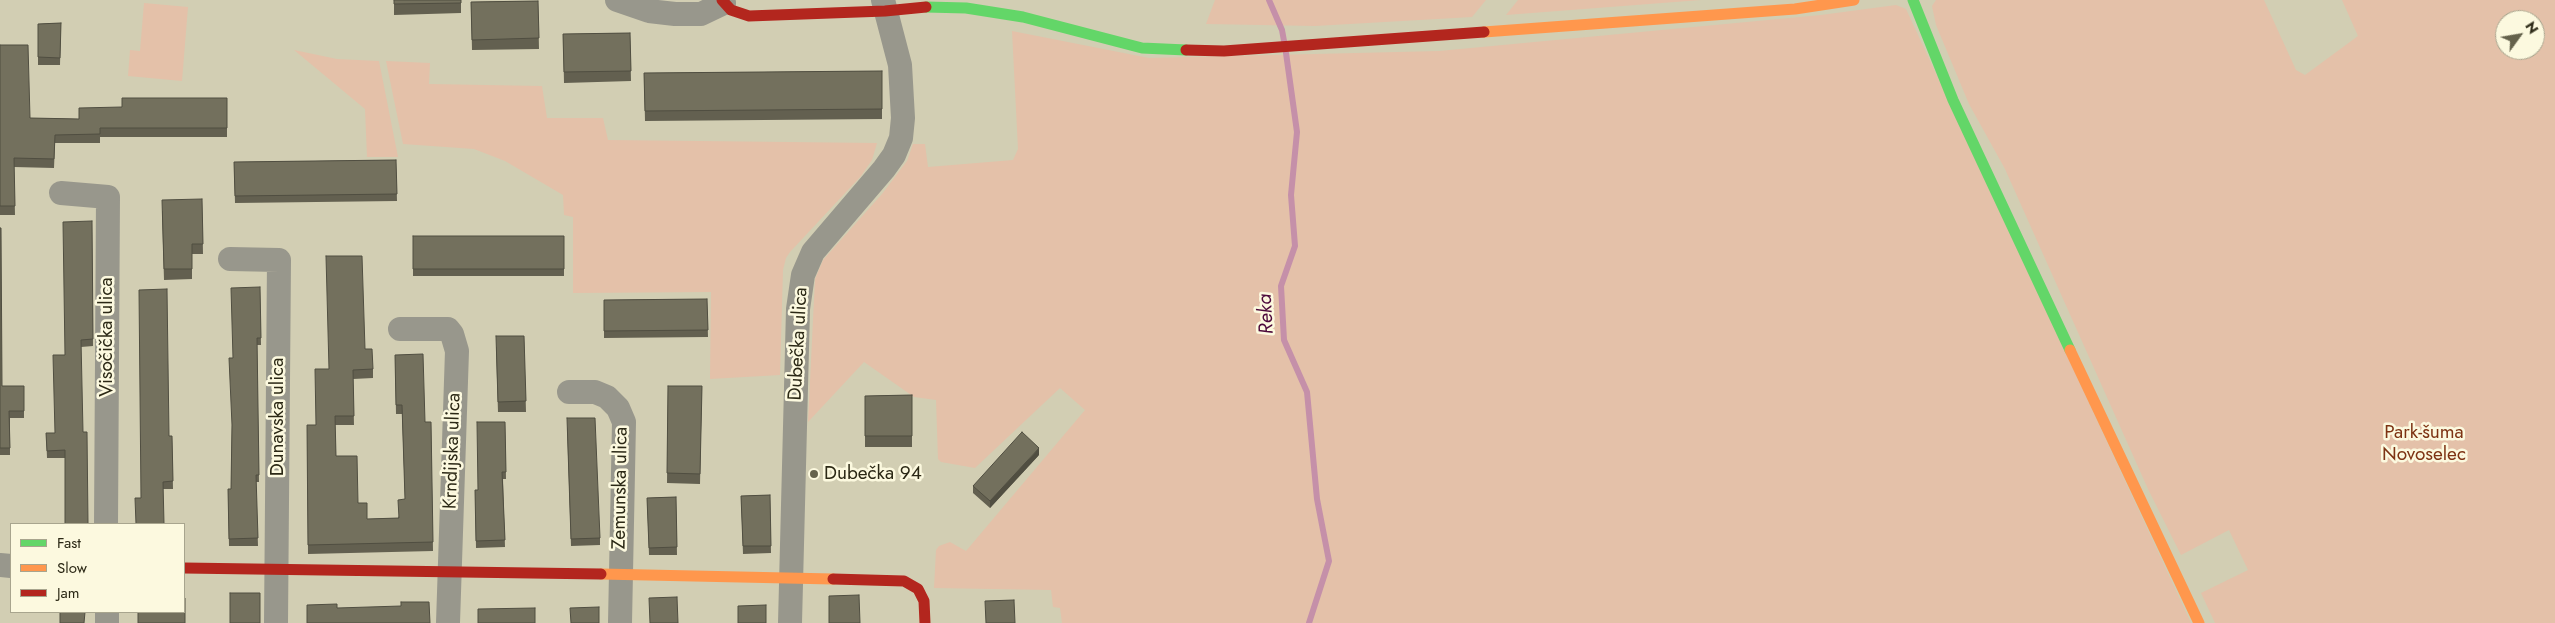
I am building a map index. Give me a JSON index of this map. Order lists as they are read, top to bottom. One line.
{"streets":{"street":["Visočička ulica","Dubečka ulica","Dunavska ulica","Krndijska ulica","Zemunska ulica"]},"water":["Reka"],"parks":["Park-šuma Novoselec"],"places":["Dubečka 94"],"legend":["Fast","Slow","Jam"],"north":"top right"}
